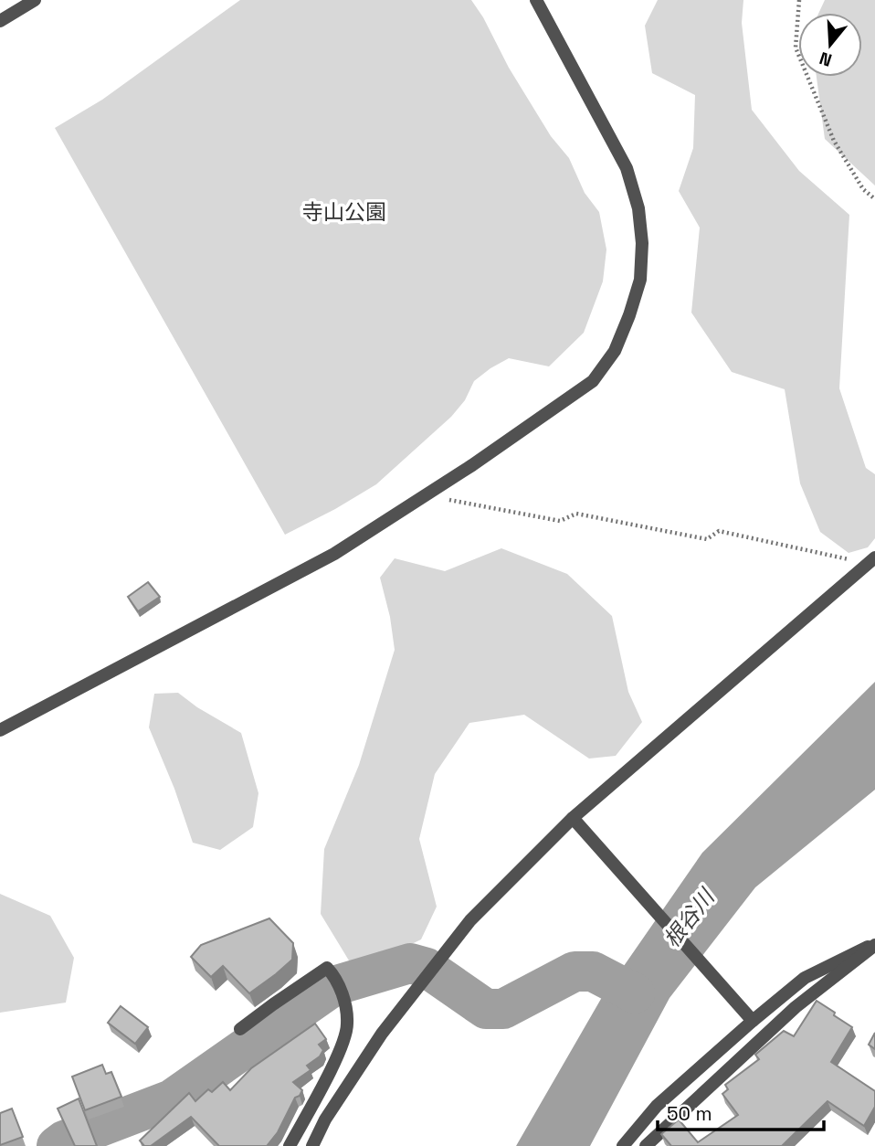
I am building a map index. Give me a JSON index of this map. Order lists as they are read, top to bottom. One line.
{"water":["根谷川"],"parks":["寺山公園"],"scale_bar":"50 m","north":"bottom"}
